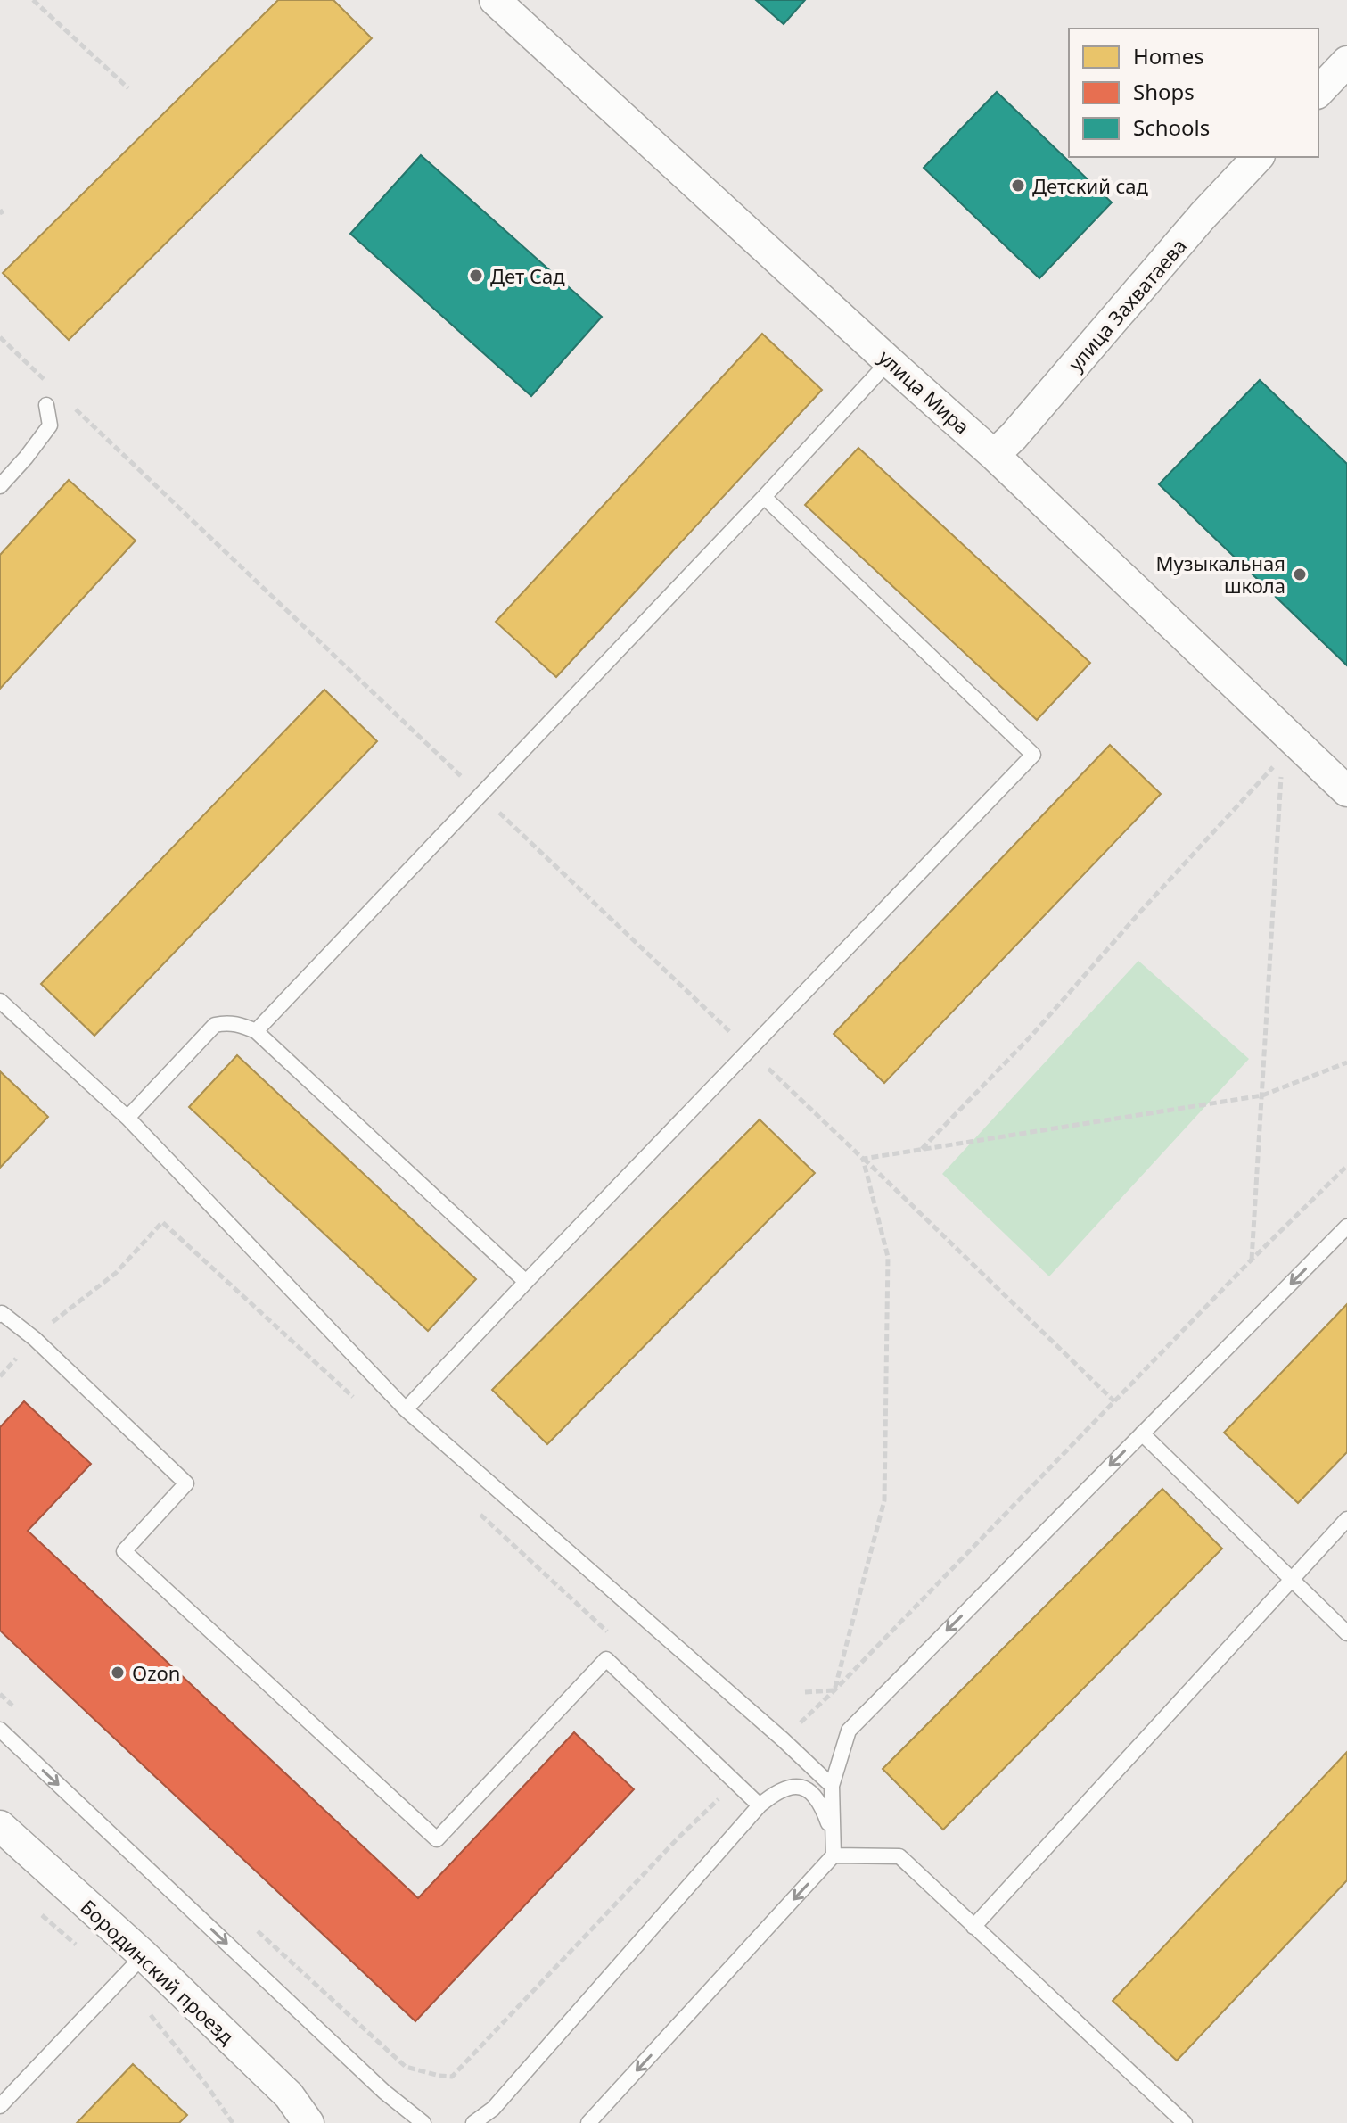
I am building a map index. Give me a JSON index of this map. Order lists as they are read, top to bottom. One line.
{"streets":{"street":["улица Захватаева","улица Мира","Бородинский проезд"]},"crossings":[["улица Захватаева","улица Мира"]],"places":["Детский сад","Дет Сад","Музыкальная школа","Ozon"],"legend":["Homes","Shops","Schools"]}
